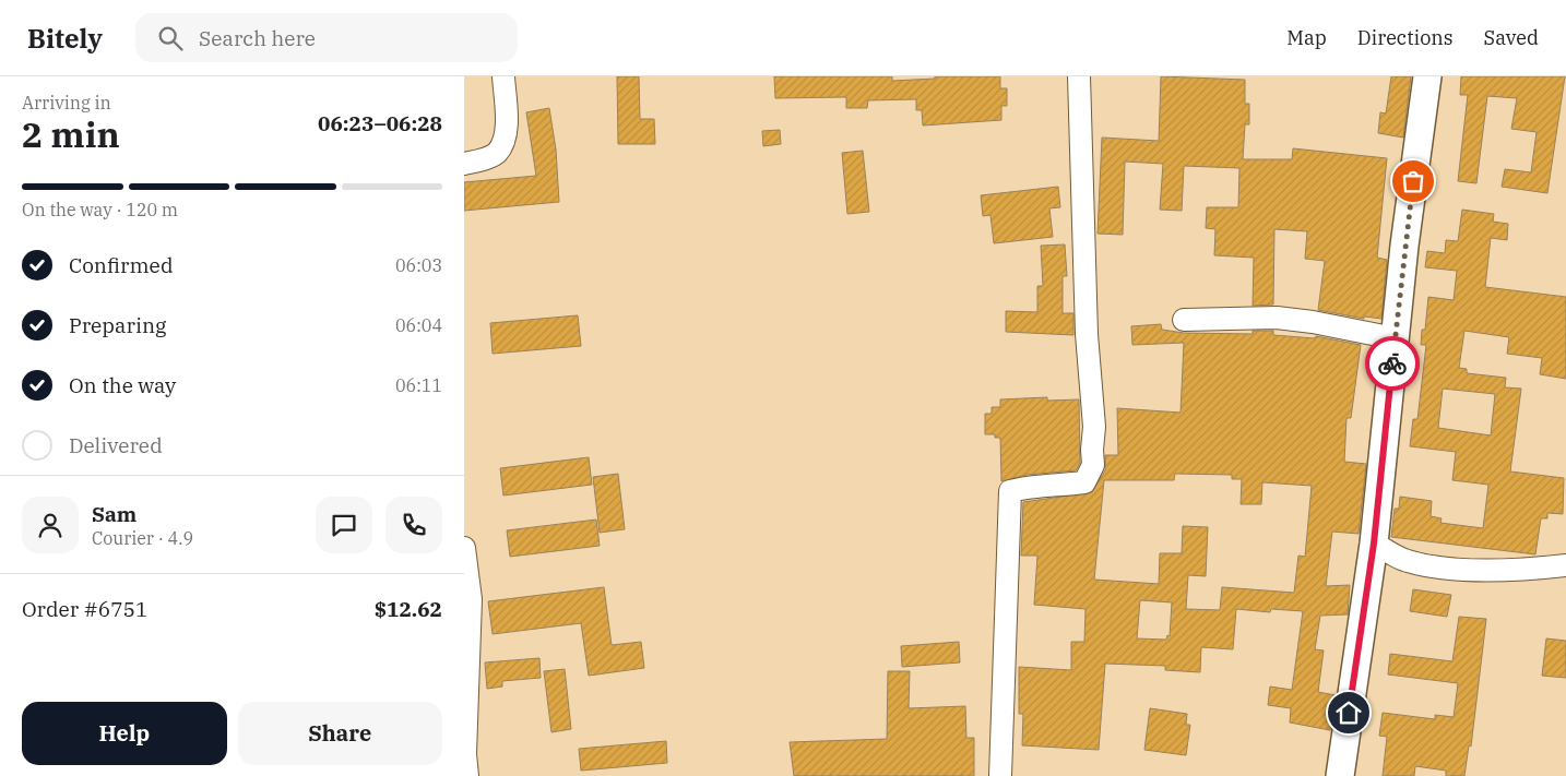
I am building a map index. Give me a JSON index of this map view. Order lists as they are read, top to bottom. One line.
{"page":{"header":"Bitely","search":"Search here","nav":["Map","Directions","Saved"],"heading":["2 min","Arriving in","06:23–06:28"],"panel":["Sam","Courier · 4.9","Order #6751","$12.62"],"bar":"On the way · 120 m","list":[["Confirmed","06:03"],["Preparing","06:04"],["On the way","06:11"],"Delivered"],"buttons":["Help","Share"]}}
